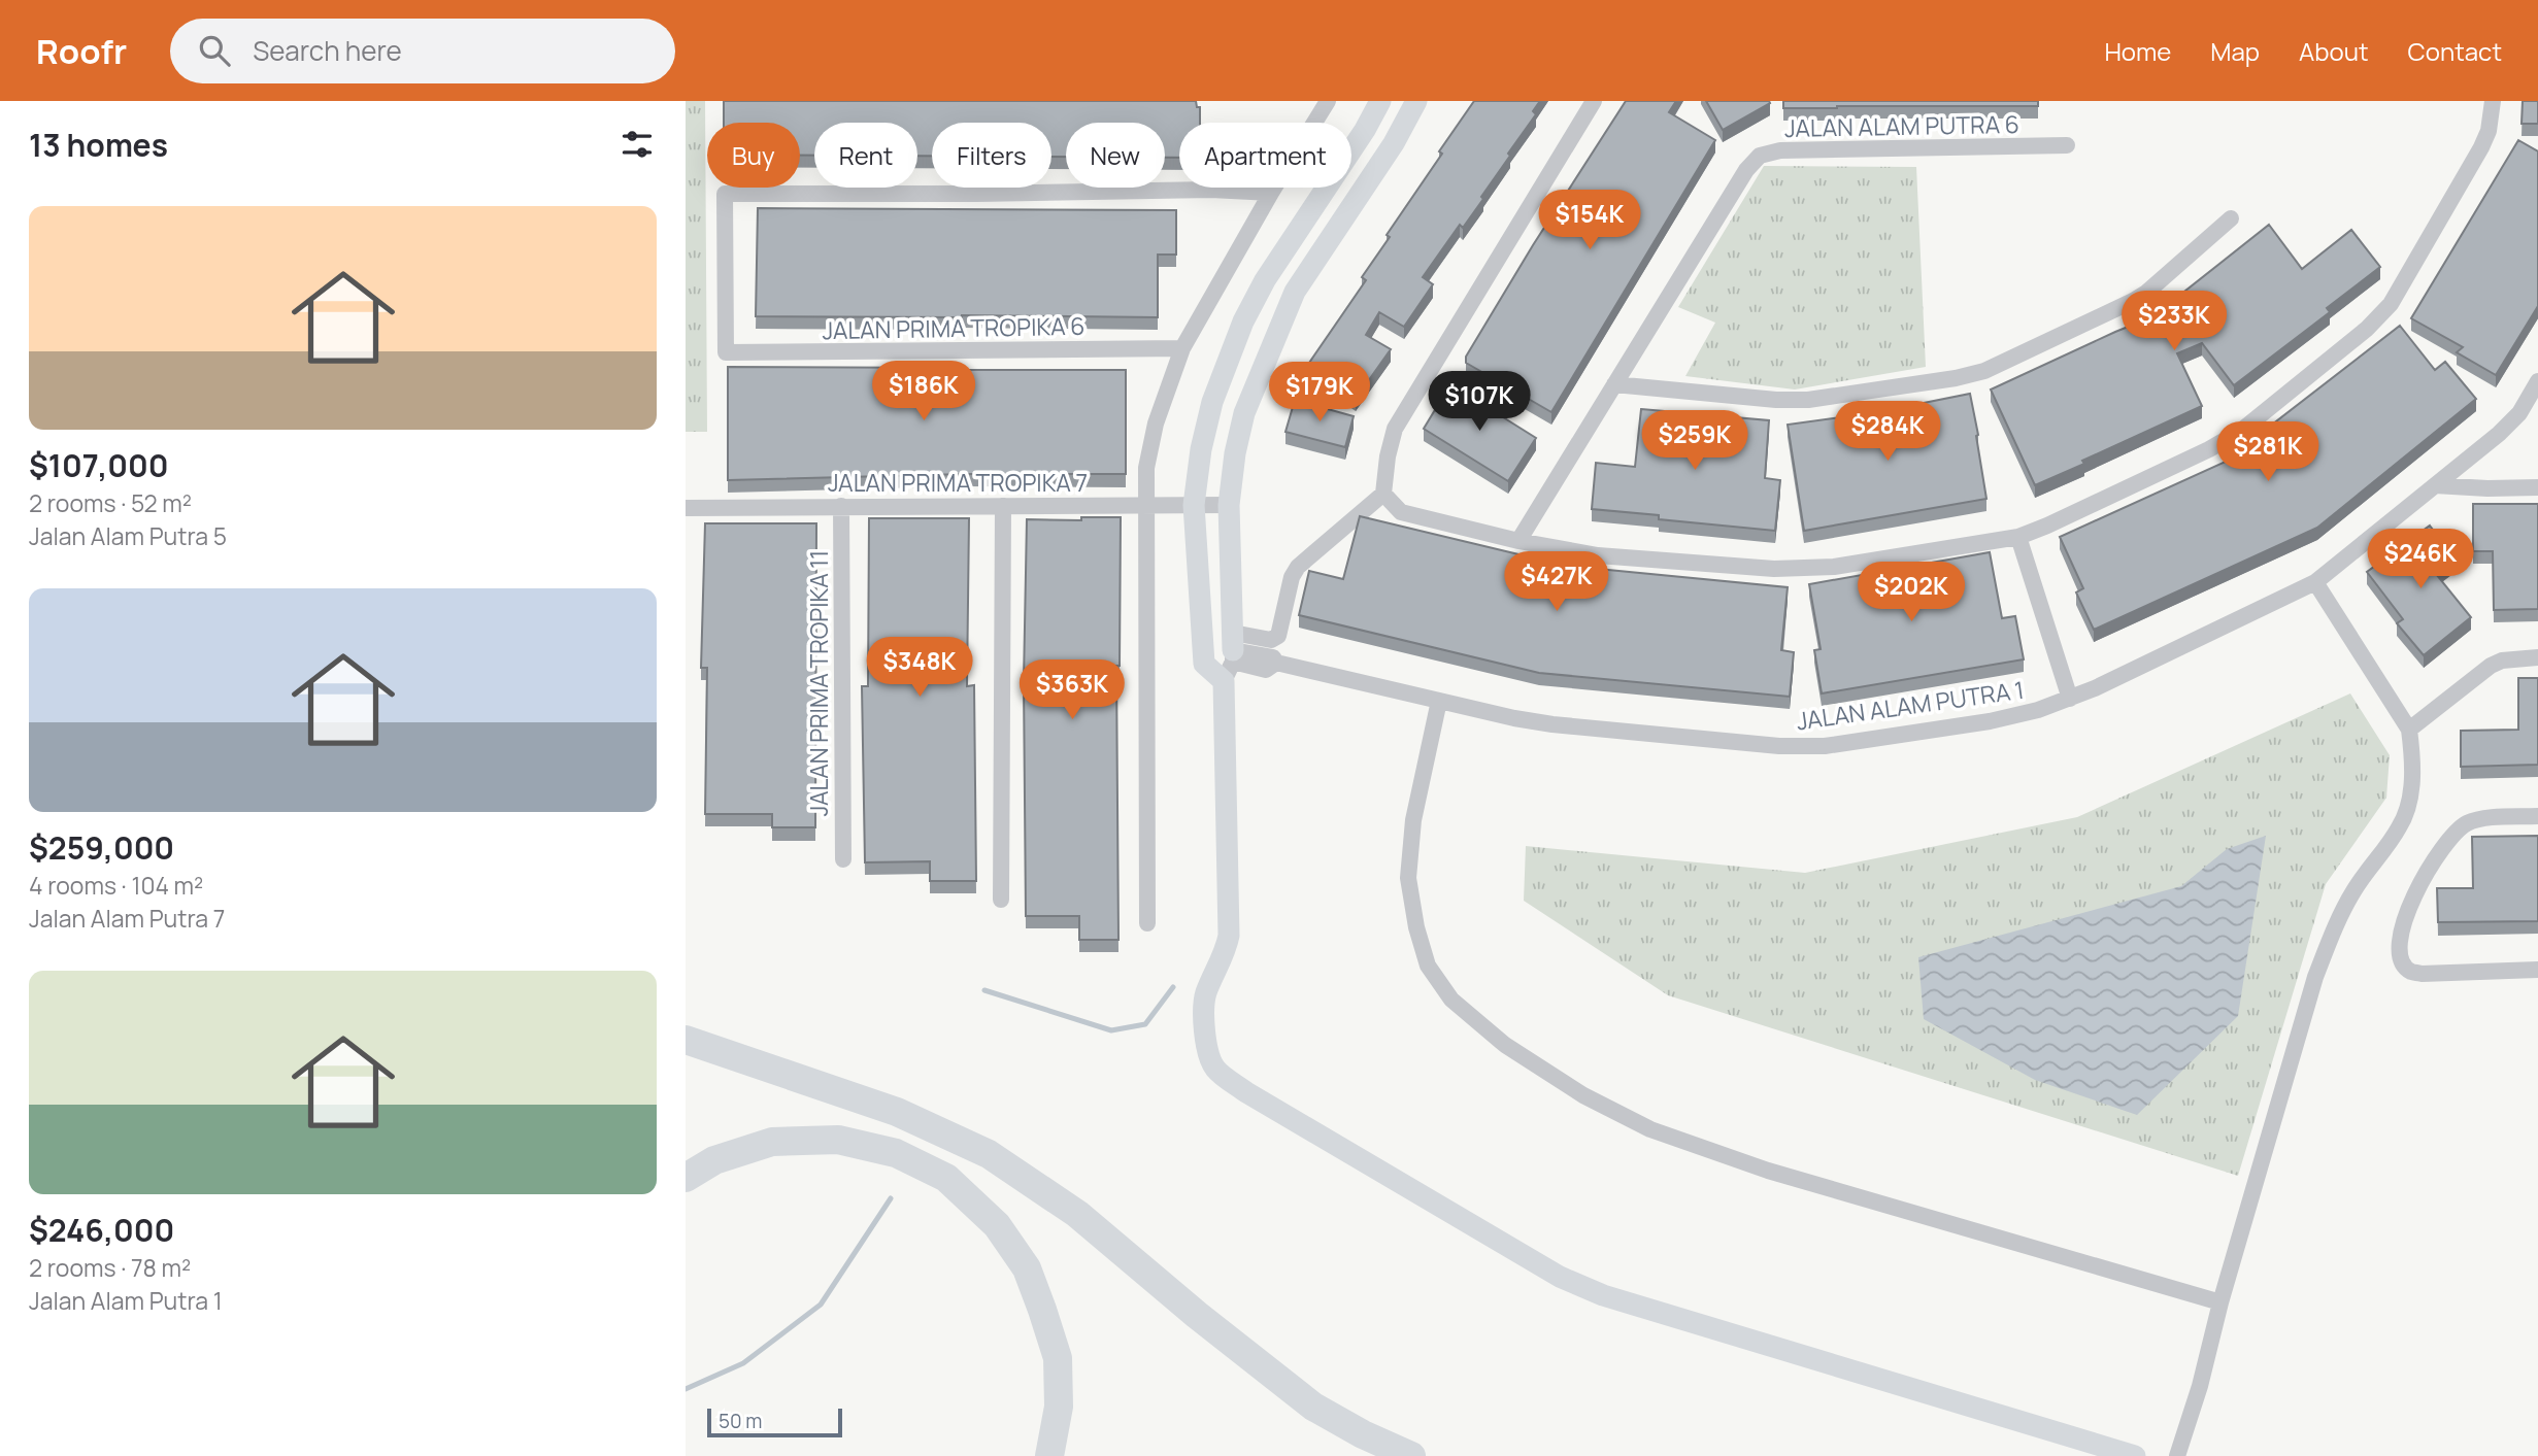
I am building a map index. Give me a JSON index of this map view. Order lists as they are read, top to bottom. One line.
{"streets":{"street":["JALAN ALAM PUTRA 6","JALAN PRIMA TROPIKA 6","JALAN PRIMA TROPIKA 7","JALAN PRIMA TROPIKA 11","JALAN ALAM PUTRA 1"]},"crossings":[["JALAN PRIMA TROPIKA 7","JALAN PRIMA TROPIKA 11"]],"scale_bar":"50 m","page":{"header":"Roofr","search":"Search here","nav":["Home","Map","About","Contact"],"heading":"13 homes","chip":["Buy","Rent","Filters","New","Apartment"],"list":[{"name":"$107,000","note":"2 rooms · 52 m² · Jalan Alam Putra 5"},{"name":"$259,000","note":"4 rooms · 104 m² · Jalan Alam Putra 7"},{"name":"$246,000","note":"2 rooms · 78 m² · Jalan Alam Putra 1"}],"price":["$154K","$233K","$186K","$179K","$107K","$284K","$259K","$281K","$246K","$427K","$202K","$348K","$363K"],"scale":"50 m"}}
